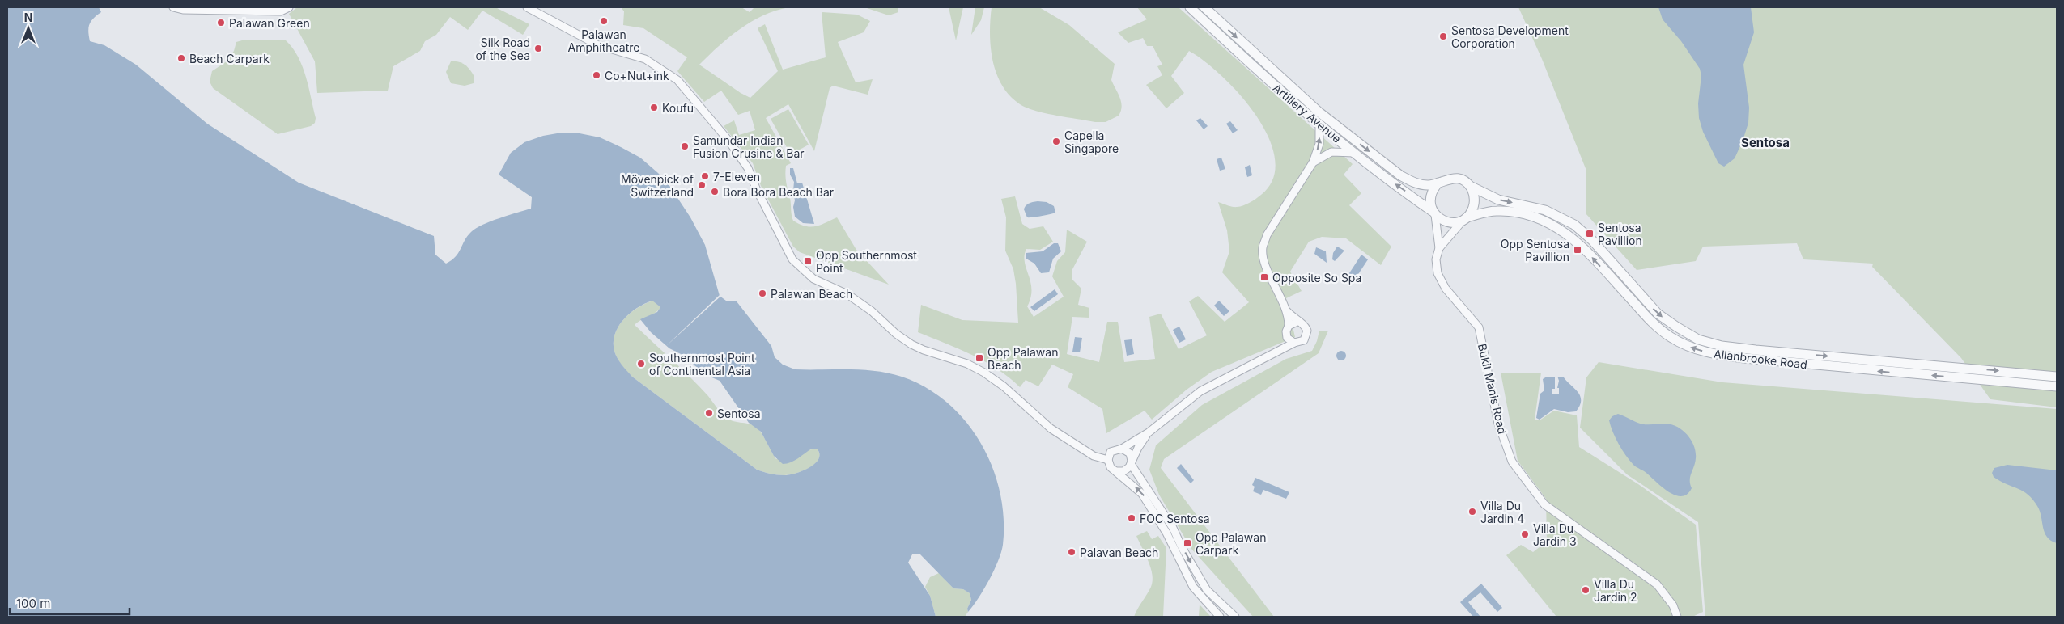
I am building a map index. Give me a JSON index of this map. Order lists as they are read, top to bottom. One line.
{"streets":{"street":["Artillery Avenue","Allanbrooke Road","Bukit Manis Road"]},"crossings":[["Artillery Avenue","Allanbrooke Road"]],"districts":["Sentosa"],"places":{"other":["Palawan Amphitheatre","Palawan Green","Sentosa Development Corporation","Silk Road of the Sea","Beach Carpark","Co+Nut+ink","Koufu","Capella Singapore","Samundar Indian Fusion Crusine & Bar","7-Eleven","Mövenpick of Switzerland","Bora Bora Beach Bar","Palawan Beach","Southernmost Point of Continental Asia","Sentosa","Villa Du Jardin 4","FOC Sentosa","Villa Du Jardin 3","Palavan Beach","Villa Du Jardin 2"],"transit":["Sentosa Pavillion","Opp Sentosa Pavillion","Opp Southernmost Point","Opposite So Spa","Opp Palawan Beach","Opp Palawan Carpark"]},"scale_bar":"100 m","north":"top"}
